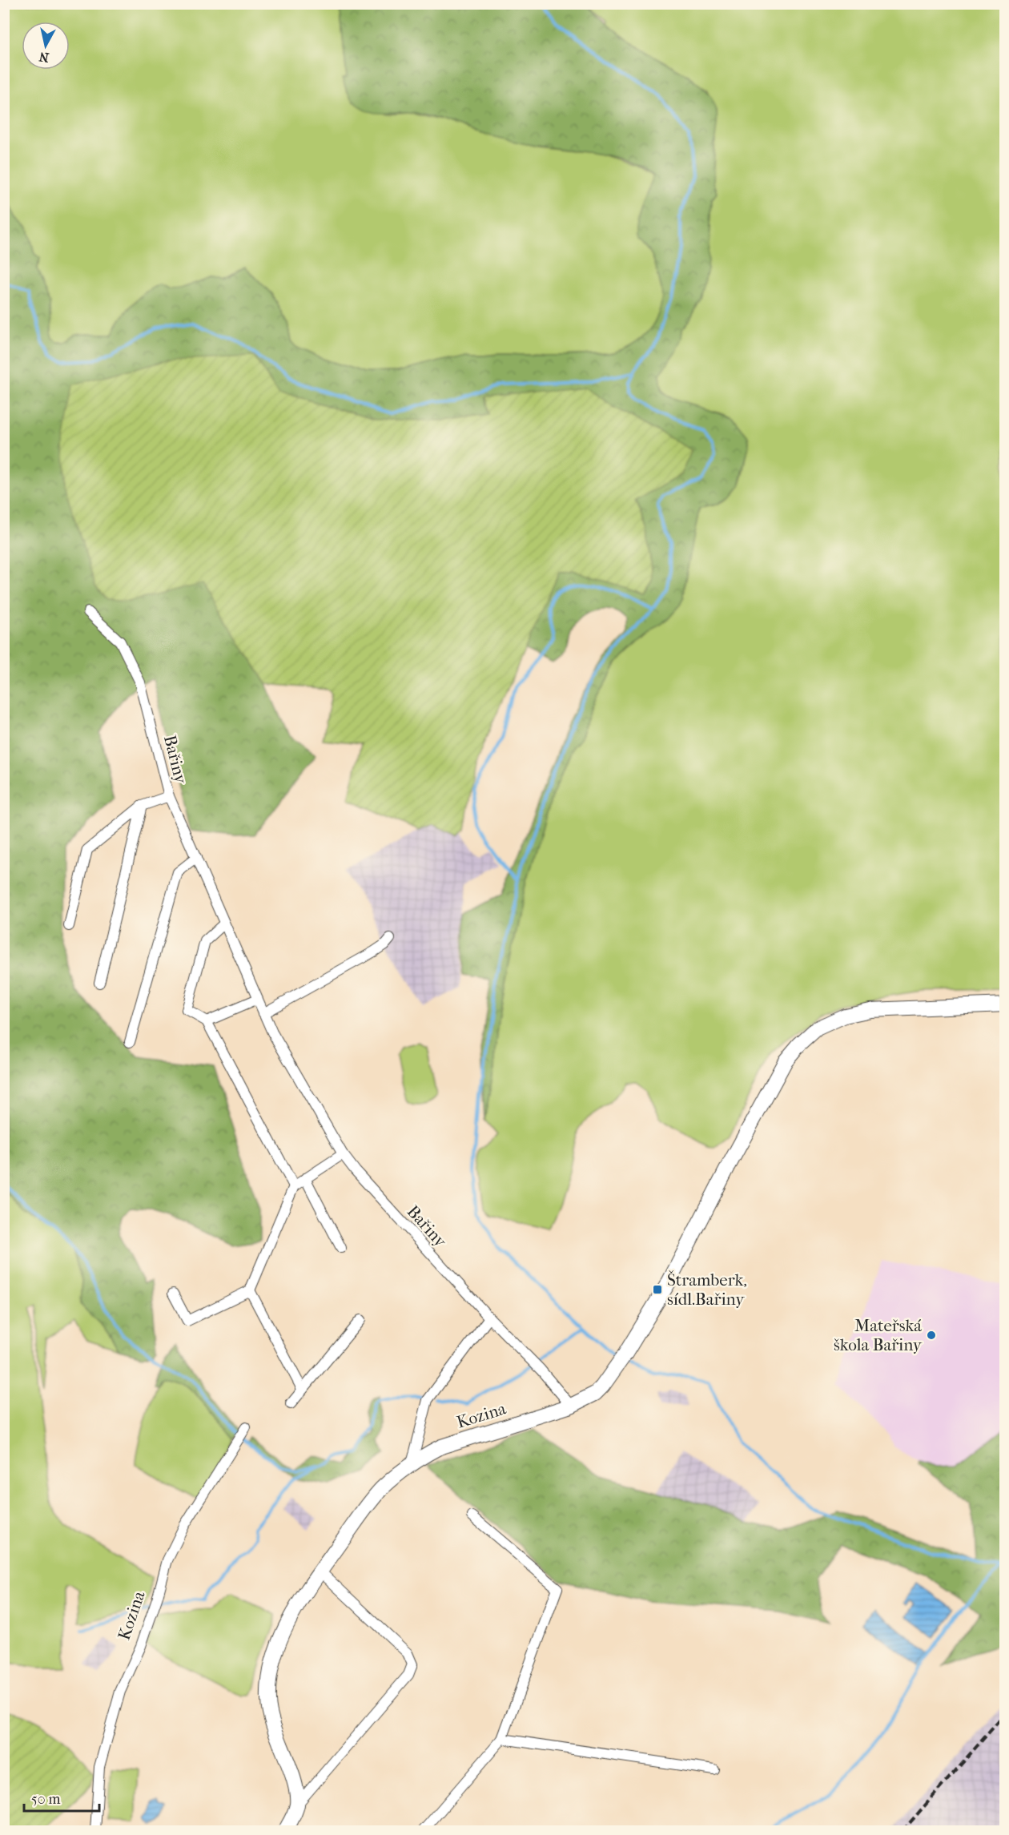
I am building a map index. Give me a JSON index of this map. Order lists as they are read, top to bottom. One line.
{"streets":{"main road":["Kozina"],"street":["Bařiny"]},"crossings":[["Bařiny","Kozina"]],"places":{"transit":["Štramberk, sídl.Bařiny"],"other":["Mateřská škola Bařiny"]},"scale_bar":"50 m","north":"bottom"}
